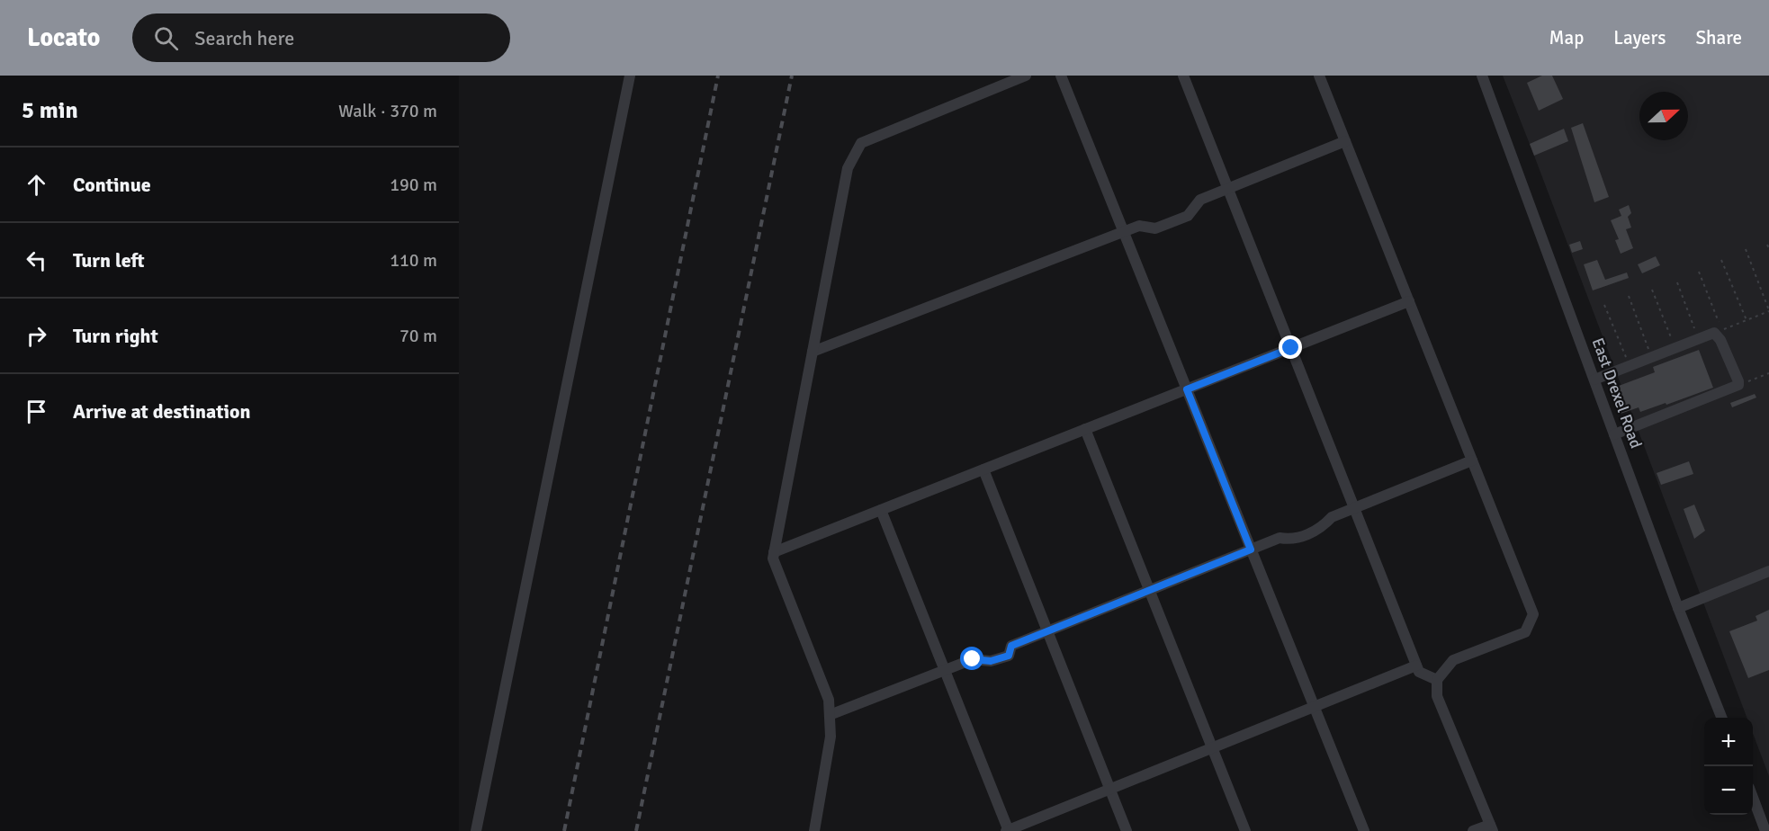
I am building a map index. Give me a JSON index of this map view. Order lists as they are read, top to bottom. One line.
{"streets":{"street":["East Drexel Road"]},"north":"right","page":{"header":"Locato","search":"Search here","nav":["Map","Layers","Share"],"heading":["5 min","Walk · 370 m"],"list":[["Continue","190 m"],["Turn left","110 m"],["Turn right","70 m"],"Arrive at destination"],"map_buttons":["+","−"]}}
